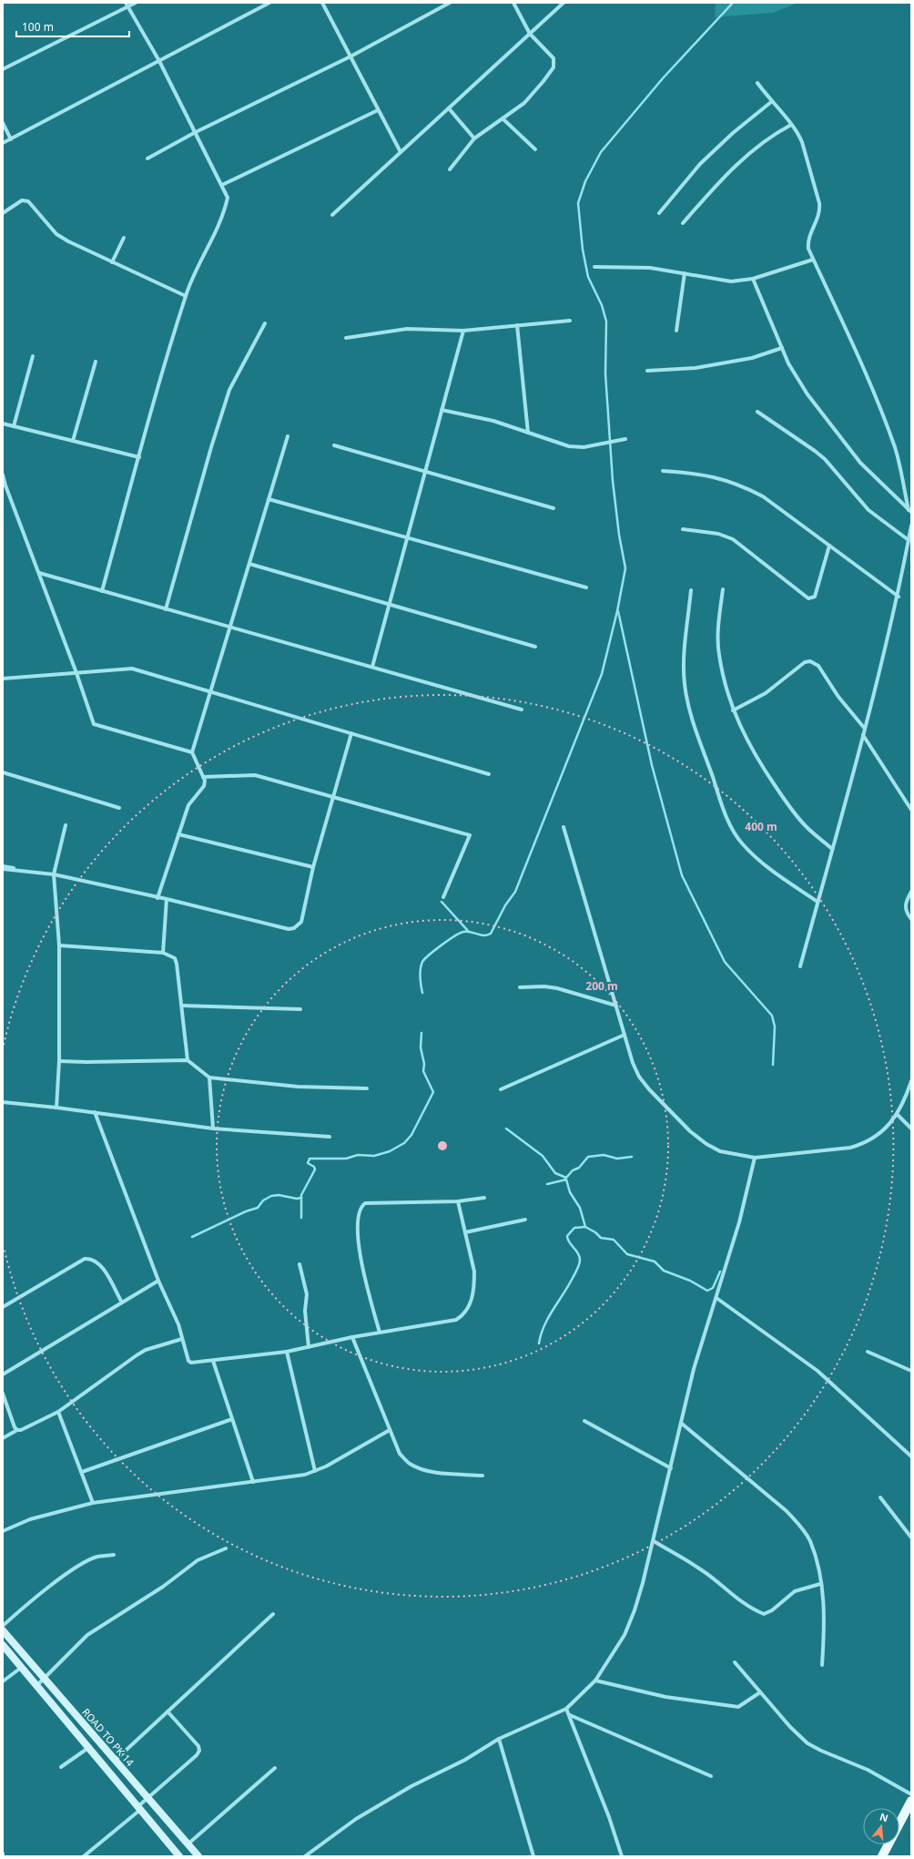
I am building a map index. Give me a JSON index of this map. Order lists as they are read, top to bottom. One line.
{"streets":{"main road":["ROAD TO PK 14"]},"scale_bar":"100 m","north":"top","rings":["400 m","200 m"]}
